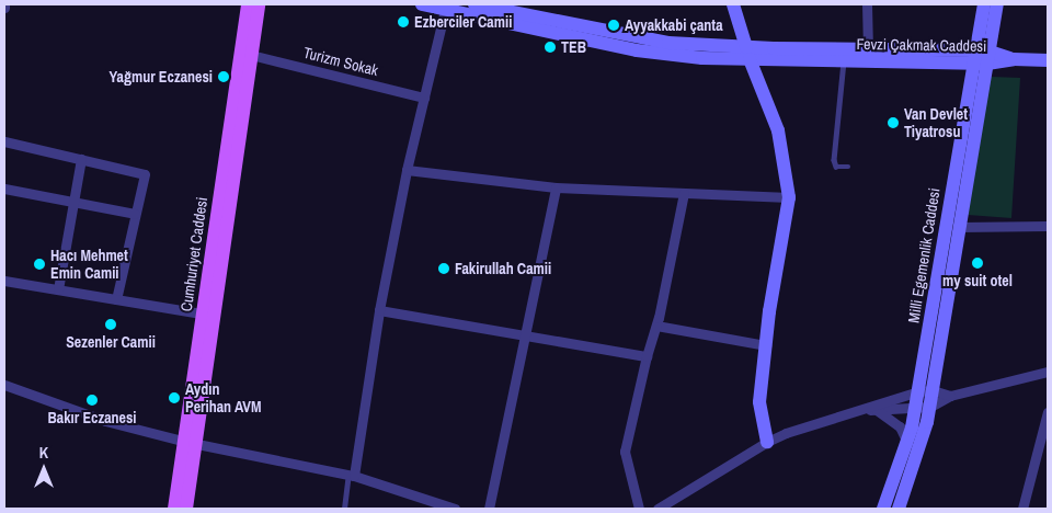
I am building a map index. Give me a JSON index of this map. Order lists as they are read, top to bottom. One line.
{"streets":{"main road":["Cumhuriyet Caddesi"],"street":["Fevzi Çakmak Caddesi","Turizm Sokak","Milli Egemenlik Caddesi"]},"crossings":[["Fevzi Çakmak Caddesi","Milli Egemenlik Caddesi"],["Turizm Sokak","Cumhuriyet Caddesi"]],"places":["Ezberciler Camii","Ayyakkabi çanta","TEB","Yağmur Eczanesi","Van Devlet Tiyatrosu","my suit otel","Hacı Mehmet Emin Camii","Fakirullah Camii","Sezenler Camii","Aydın Perihan AVM","Bakır Eczanesi"],"north":"top"}
